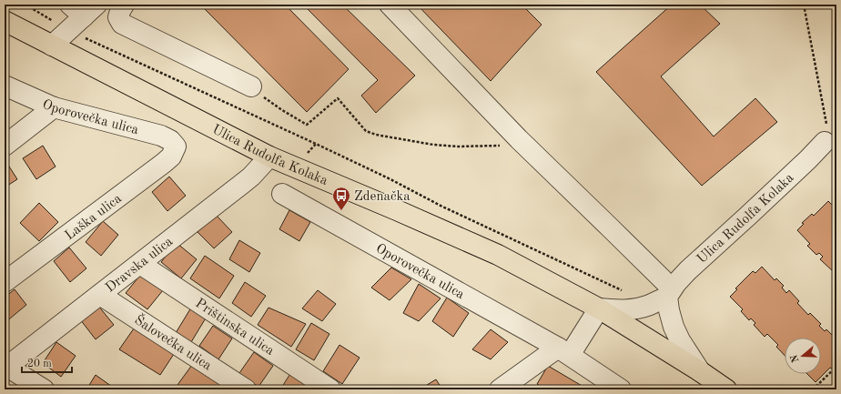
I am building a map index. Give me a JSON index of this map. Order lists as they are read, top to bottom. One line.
{"streets":{"main road":["Ulica Rudolfa Kolaka"],"street":["Oporovečka ulica","Laška ulica","Dravska ulica","Prištinska ulica","Šalovečka ulica"]},"crossings":[["Oporovečka ulica","Laška ulica"],["Ulica Rudolfa Kolaka","Dravska ulica"],["Dravska ulica","Prištinska ulica"],["Dravska ulica","Šalovečka ulica"]],"places":{"bus stop":["Zdenačka"]},"scale_bar":"20 m","north":"left"}
